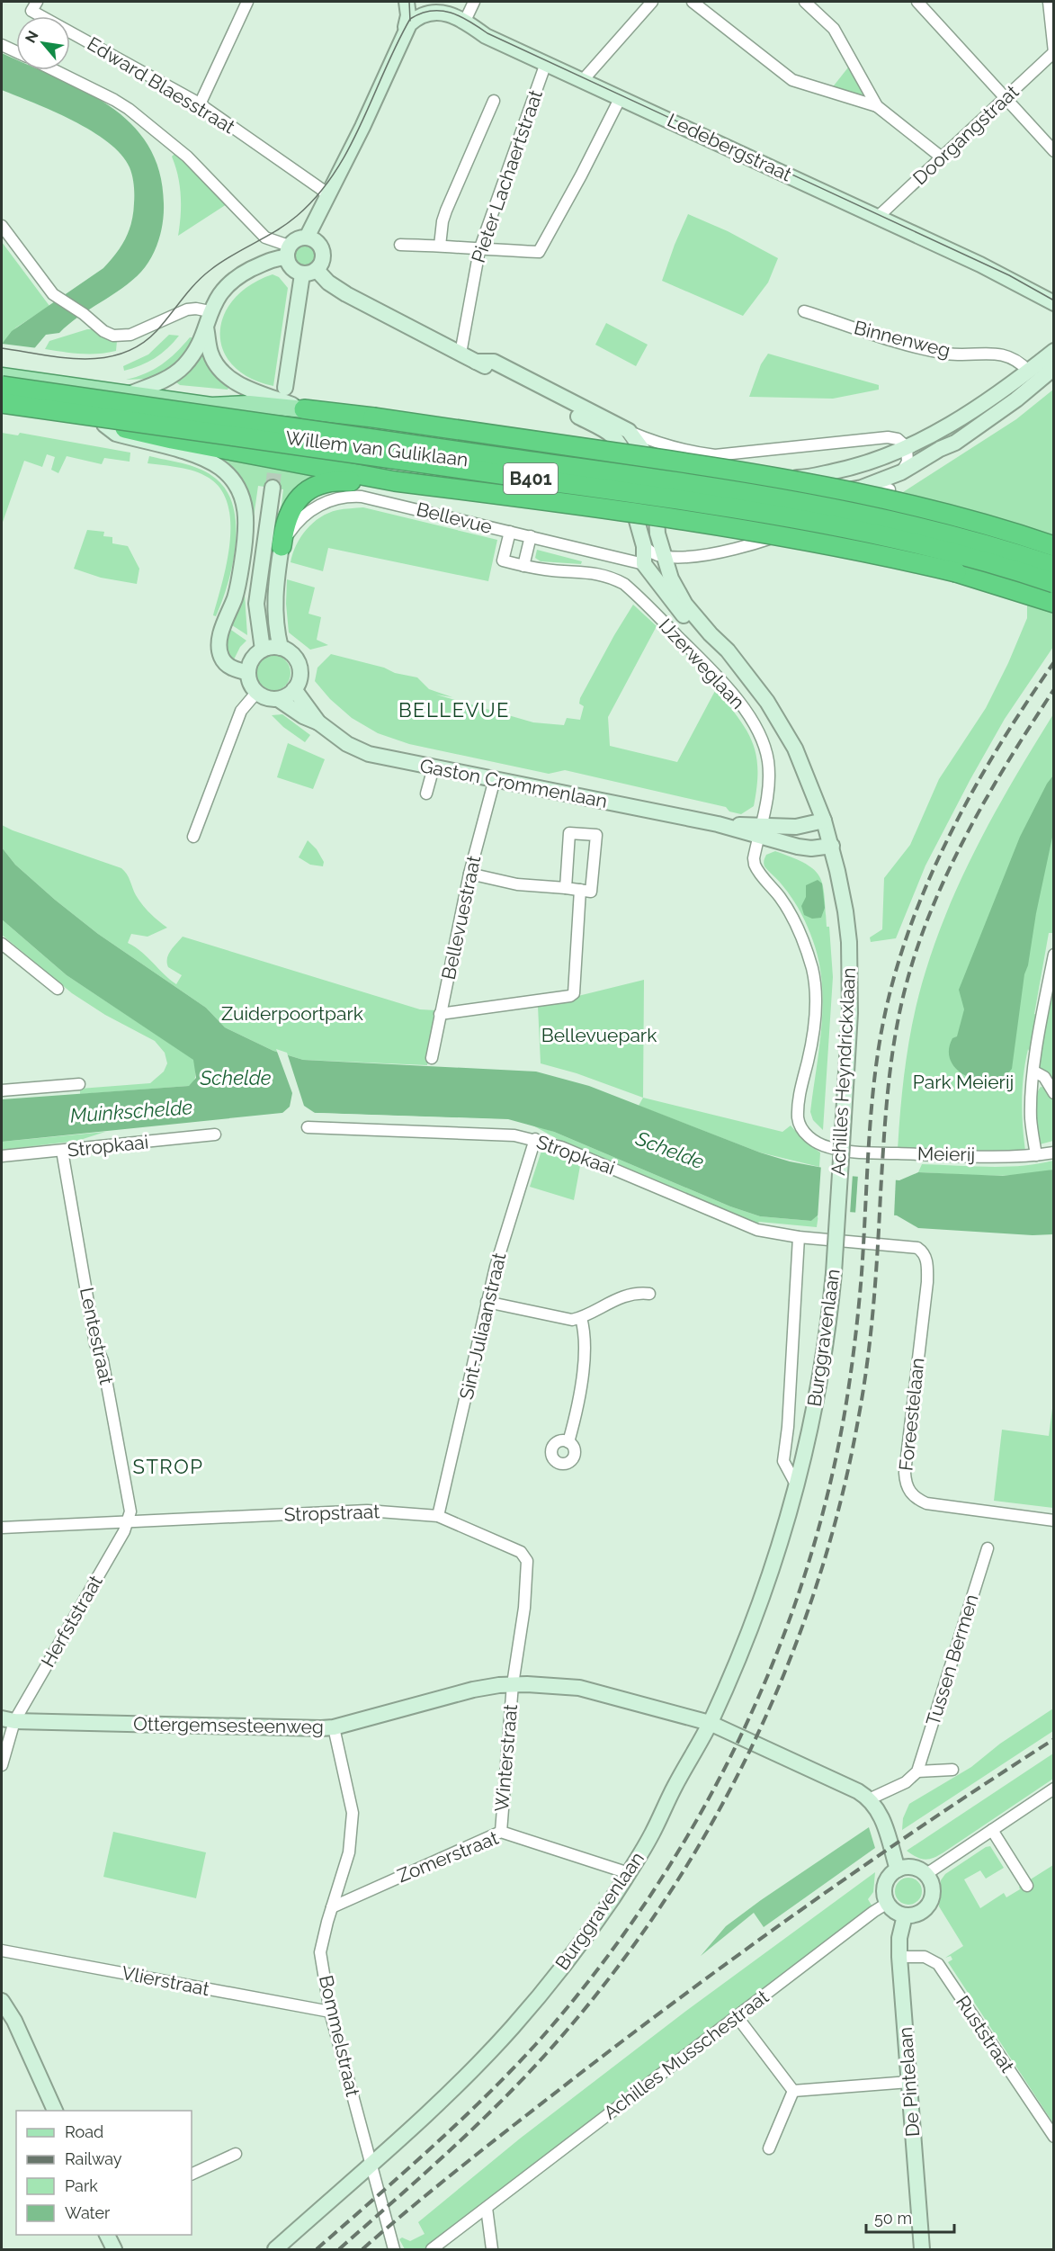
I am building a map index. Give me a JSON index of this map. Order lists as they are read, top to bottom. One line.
{"streets":{"highway":["B401"],"main road":["Willem van Guliklaan"],"street":["Edward Blaesstraat","Doorgangstraat","Ledebergstraat","Pieter Lachaertstraat","Binnenweg","Bellevue","IJzerweglaan","Gaston Crommenlaan","Bellevuestraat","Achilles Heyndrickxlaan","Stropkaai","Meierij","Sint-Juliaanstraat","Lentestraat","Burggravenlaan","Foreestelaan","Stropstraat","Herfststraat","Tussen Bermen","Ottergemsesteenweg","Winterstraat","Zomerstraat","Vlierstraat","Ruststraat","Bommelstraat","Achilles Musschestraat","De Pintelaan"]},"crossings":[["Doorgangstraat","Ledebergstraat"],["Ledebergstraat","Pieter Lachaertstraat"],["Binnenweg","Willem van Guliklaan"],["Willem van Guliklaan","Achilles Heyndrickxlaan"],["Bellevue","IJzerweglaan"],["Bellevue","Achilles Heyndrickxlaan"],["IJzerweglaan","Gaston Crommenlaan"],["IJzerweglaan","Meierij"],["Gaston Crommenlaan","Bellevuestraat"],["Gaston Crommenlaan","Achilles Heyndrickxlaan"],["Achilles Heyndrickxlaan","Burggravenlaan"],["Stropkaai","Sint-Juliaanstraat"],["Stropkaai","Lentestraat"],["Stropkaai","Burggravenlaan"],["Stropkaai","Foreestelaan"],["Sint-Juliaanstraat","Stropstraat"],["Lentestraat","Stropstraat"],["Lentestraat","Herfststraat"],["Burggravenlaan","Ottergemsesteenweg"],["Burggravenlaan","Zomerstraat"],["Burggravenlaan","Bommelstraat"],["Stropstraat","Herfststraat"],["Stropstraat","Ottergemsesteenweg"],["Stropstraat","Winterstraat"],["Herfststraat","Ottergemsesteenweg"],["Ottergemsesteenweg","Winterstraat"],["Ottergemsesteenweg","Bommelstraat"],["Ottergemsesteenweg","Achilles Musschestraat"],["Ottergemsesteenweg","De Pintelaan"],["Winterstraat","Zomerstraat"],["Zomerstraat","Bommelstraat"],["Vlierstraat","Bommelstraat"],["Ruststraat","De Pintelaan"],["Achilles Musschestraat","De Pintelaan"]],"districts":["BELLEVUE","STROP"],"water":["Schelde","Muinkschelde"],"parks":["Zuiderpoortpark","Bellevuepark","Park Meierij"],"legend":["Road","Railway","Park","Water"],"scale_bar":"50 m","north":"top left"}
